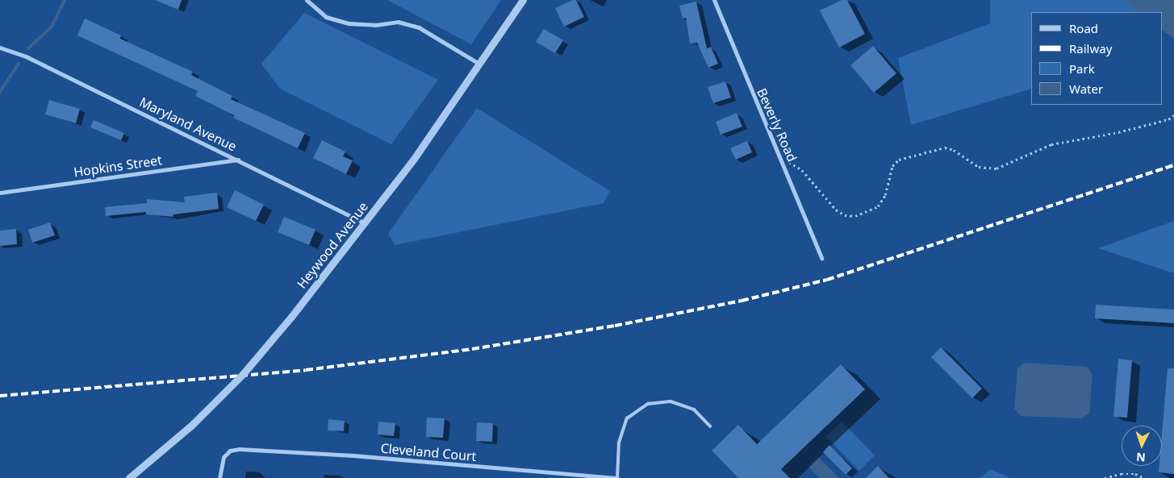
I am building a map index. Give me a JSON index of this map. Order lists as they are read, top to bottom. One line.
{"streets":{"street":["Maryland Avenue","Beverly Road","Hopkins Street","Heywood Avenue","Cleveland Court"]},"crossings":[["Maryland Avenue","Hopkins Street"],["Maryland Avenue","Heywood Avenue"]],"legend":["Road","Railway","Park","Water"],"north":"bottom"}
